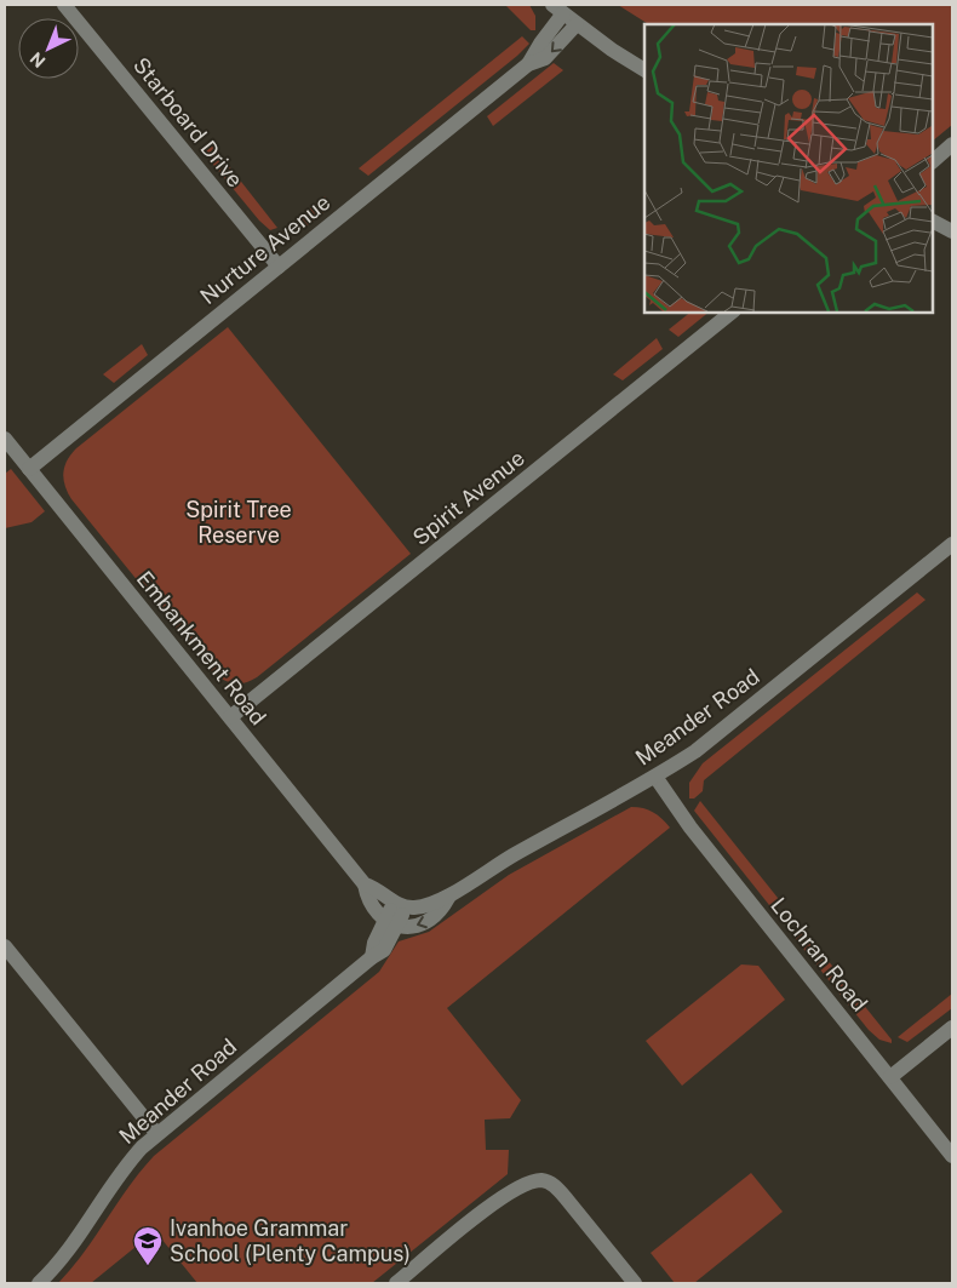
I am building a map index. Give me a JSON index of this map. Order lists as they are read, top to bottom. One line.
{"streets":{"street":["Starboard Drive","Nurture Avenue","Spirit Avenue","Embankment Road","Meander Road","Lochran Road"]},"crossings":[["Starboard Drive","Nurture Avenue"],["Nurture Avenue","Embankment Road"],["Spirit Avenue","Embankment Road"],["Meander Road","Lochran Road"]],"parks":["Spirit Tree Reserve"],"places":{"school or university":["Ivanhoe Grammar School (Plenty Campus)"]},"north":"bottom left"}
